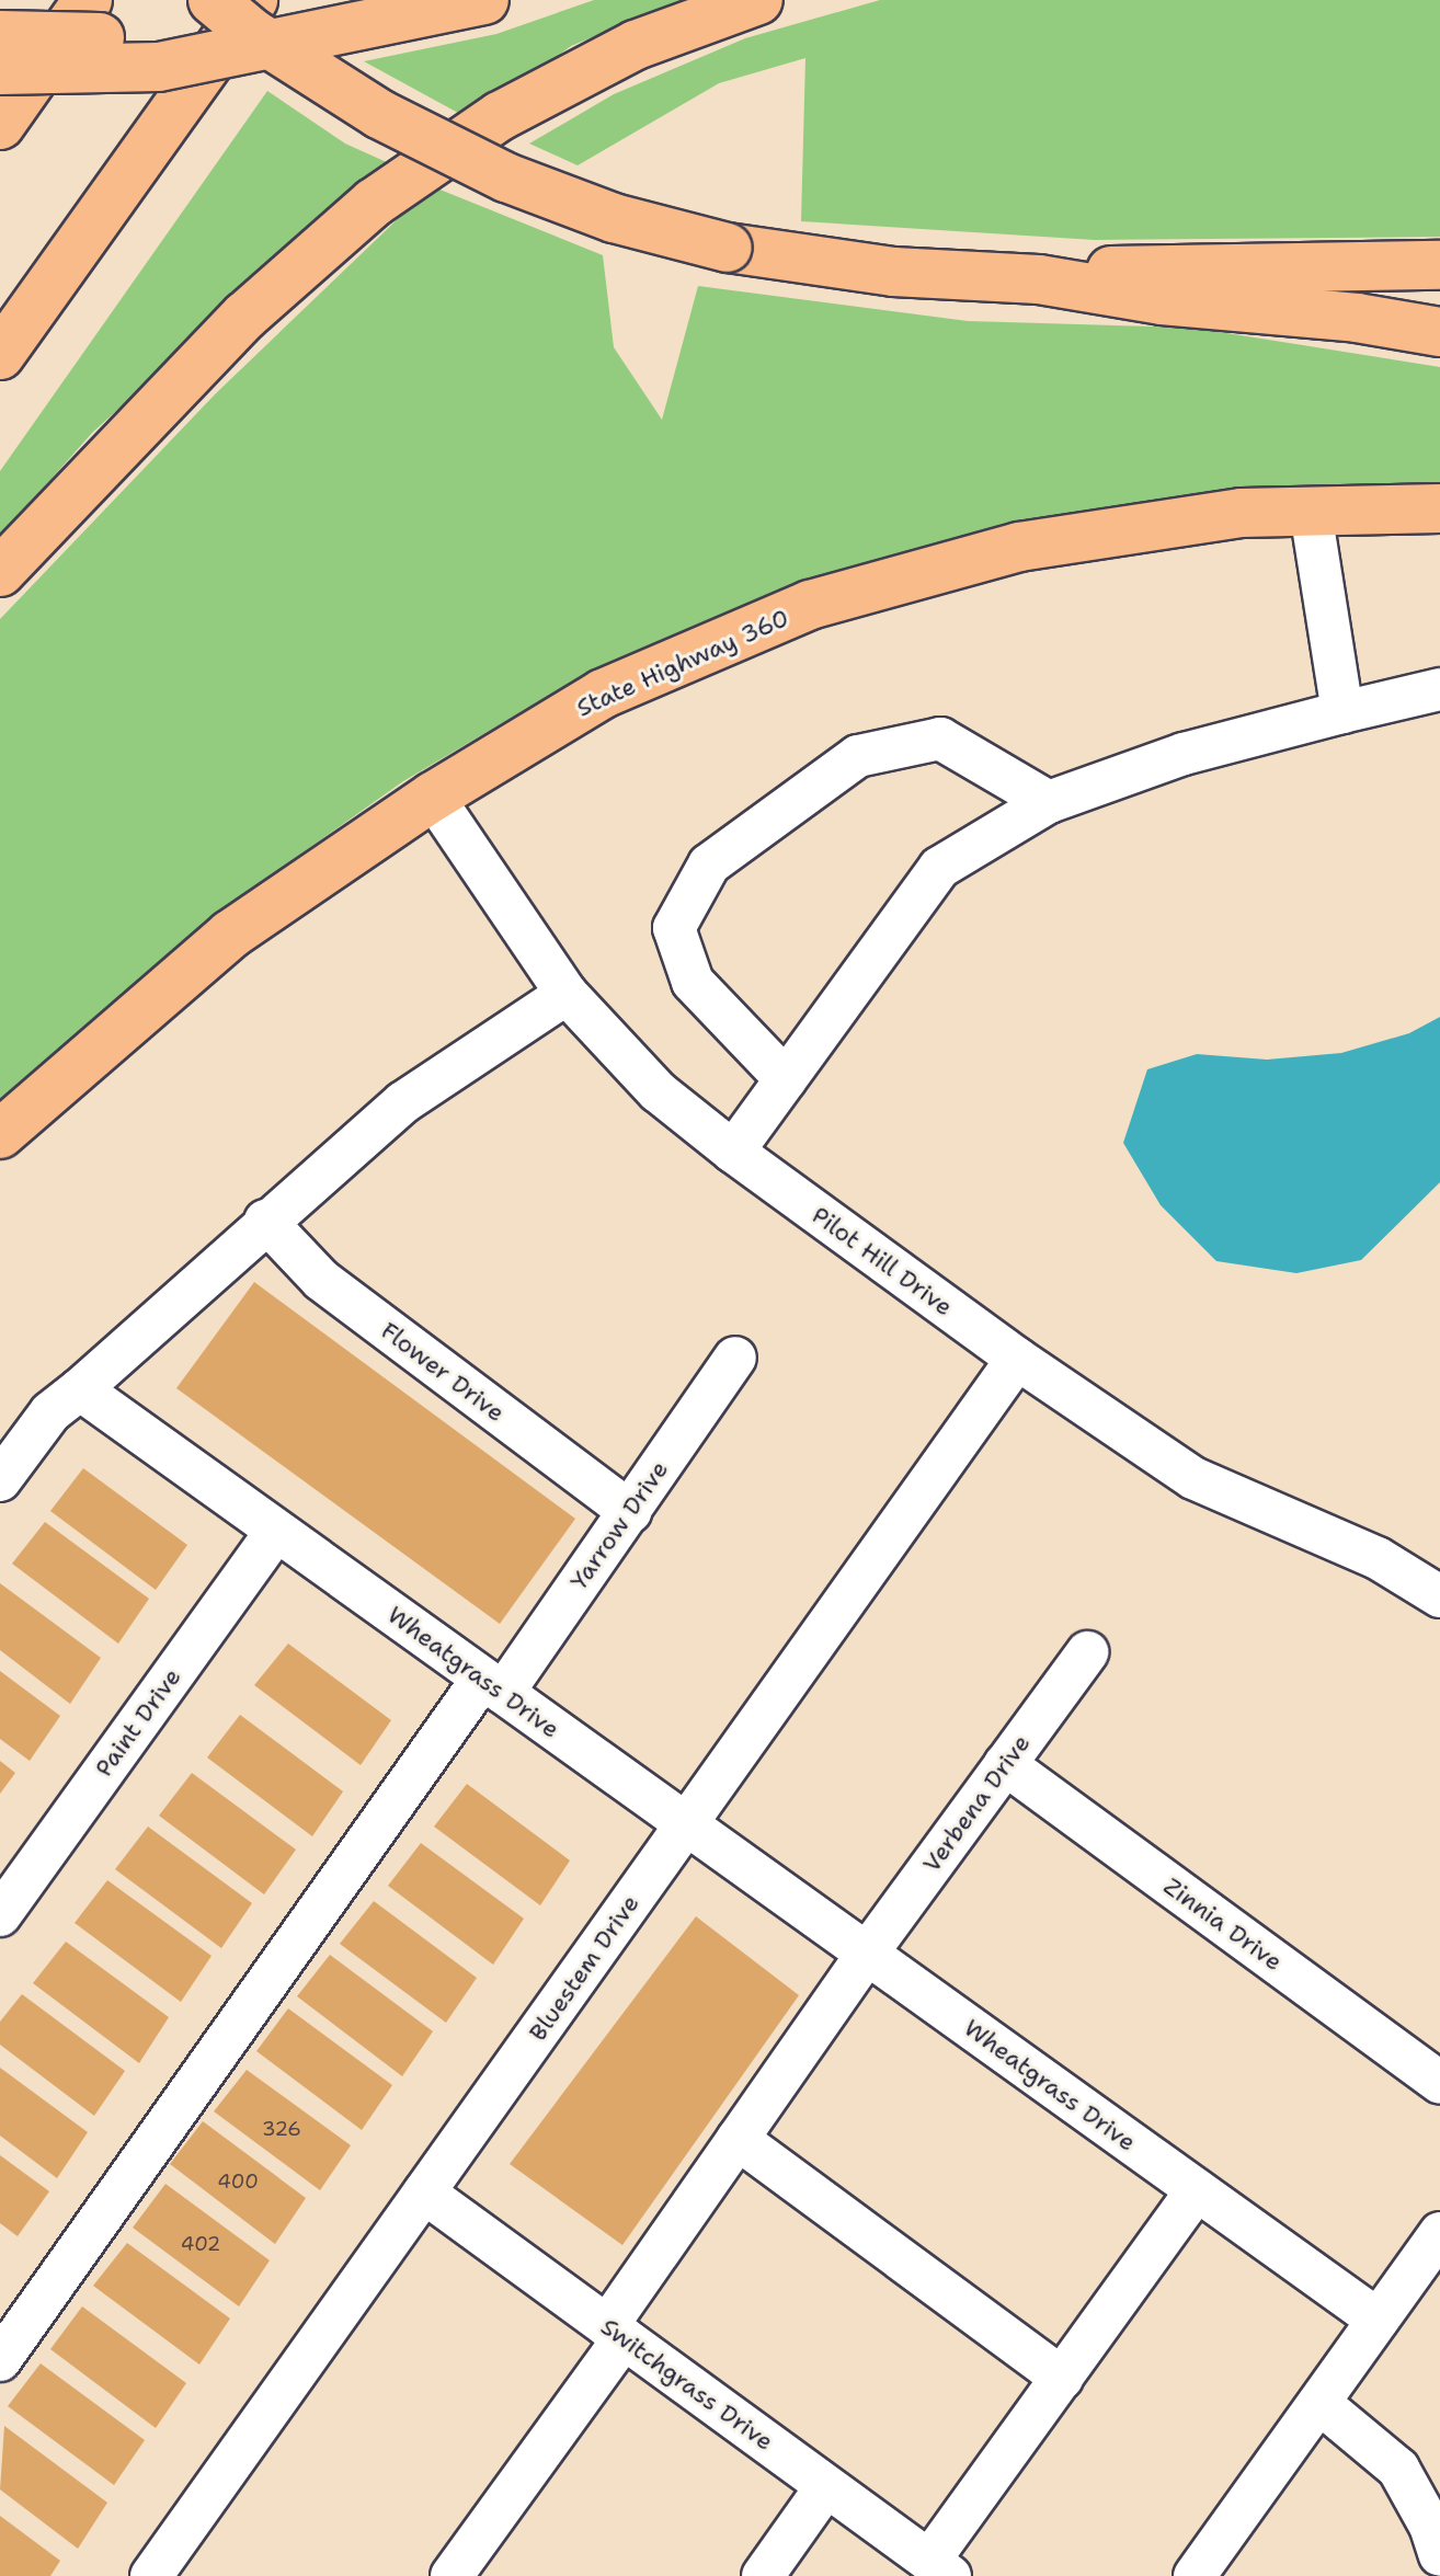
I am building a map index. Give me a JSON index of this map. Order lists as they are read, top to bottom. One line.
{"streets":{"main road":["State Highway 360"],"street":["Pilot Hill Drive","Flower Drive","Yarrow Drive","Wheatgrass Drive","Paint Drive","Verbena Drive","Zinnia Drive","Bluestem Drive","Switchgrass Drive"]},"crossings":[["State Highway 360","Pilot Hill Drive"],["Pilot Hill Drive","Bluestem Drive"],["Flower Drive","Yarrow Drive"],["Yarrow Drive","Wheatgrass Drive"],["Wheatgrass Drive","Paint Drive"],["Wheatgrass Drive","Verbena Drive"],["Wheatgrass Drive","Bluestem Drive"],["Verbena Drive","Zinnia Drive"],["Verbena Drive","Switchgrass Drive"],["Bluestem Drive","Switchgrass Drive"]],"house_numbers":["326","400","402"]}
